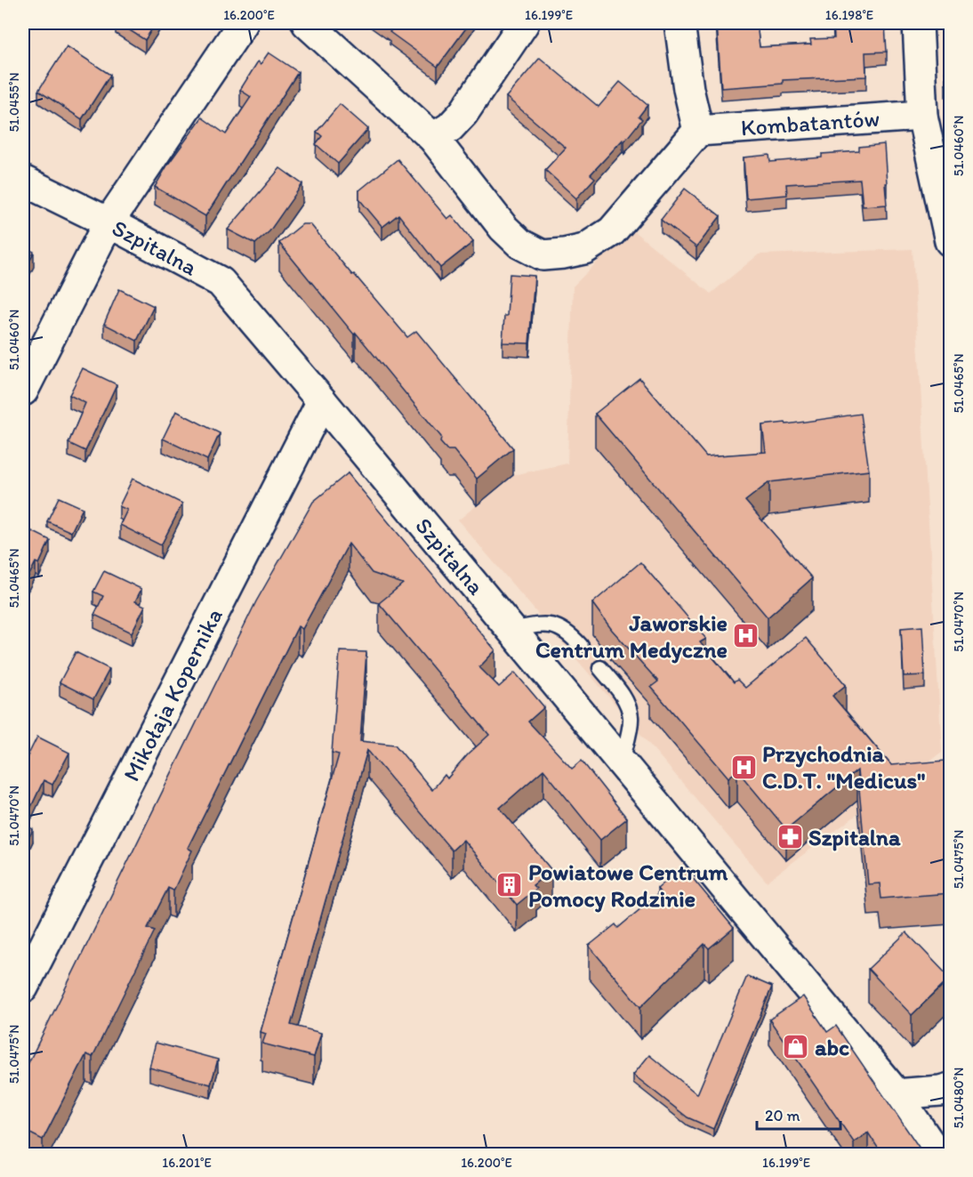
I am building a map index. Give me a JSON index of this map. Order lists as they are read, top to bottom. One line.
{"streets":{"street":["Kombatantów","Szpitalna","Mikołaja Kopernika"]},"crossings":[["Szpitalna","Mikołaja Kopernika"]],"places":{"hospital":["Jaworskie Centrum Medyczne","Przychodnia C.D.T. \"Medicus\""],"pharmacy":["Szpitalna"],"building":["Powiatowe Centrum Pomocy Rodzinie"],"shop":["abc"]},"scale_bar":"20 m","coordinates":["16.200°E","16.199°E","16.198°E","51.0455°N","51.0460°N","51.0465°N","51.0470°N","51.0475°N","51.0480°N","16.201°E"]}
